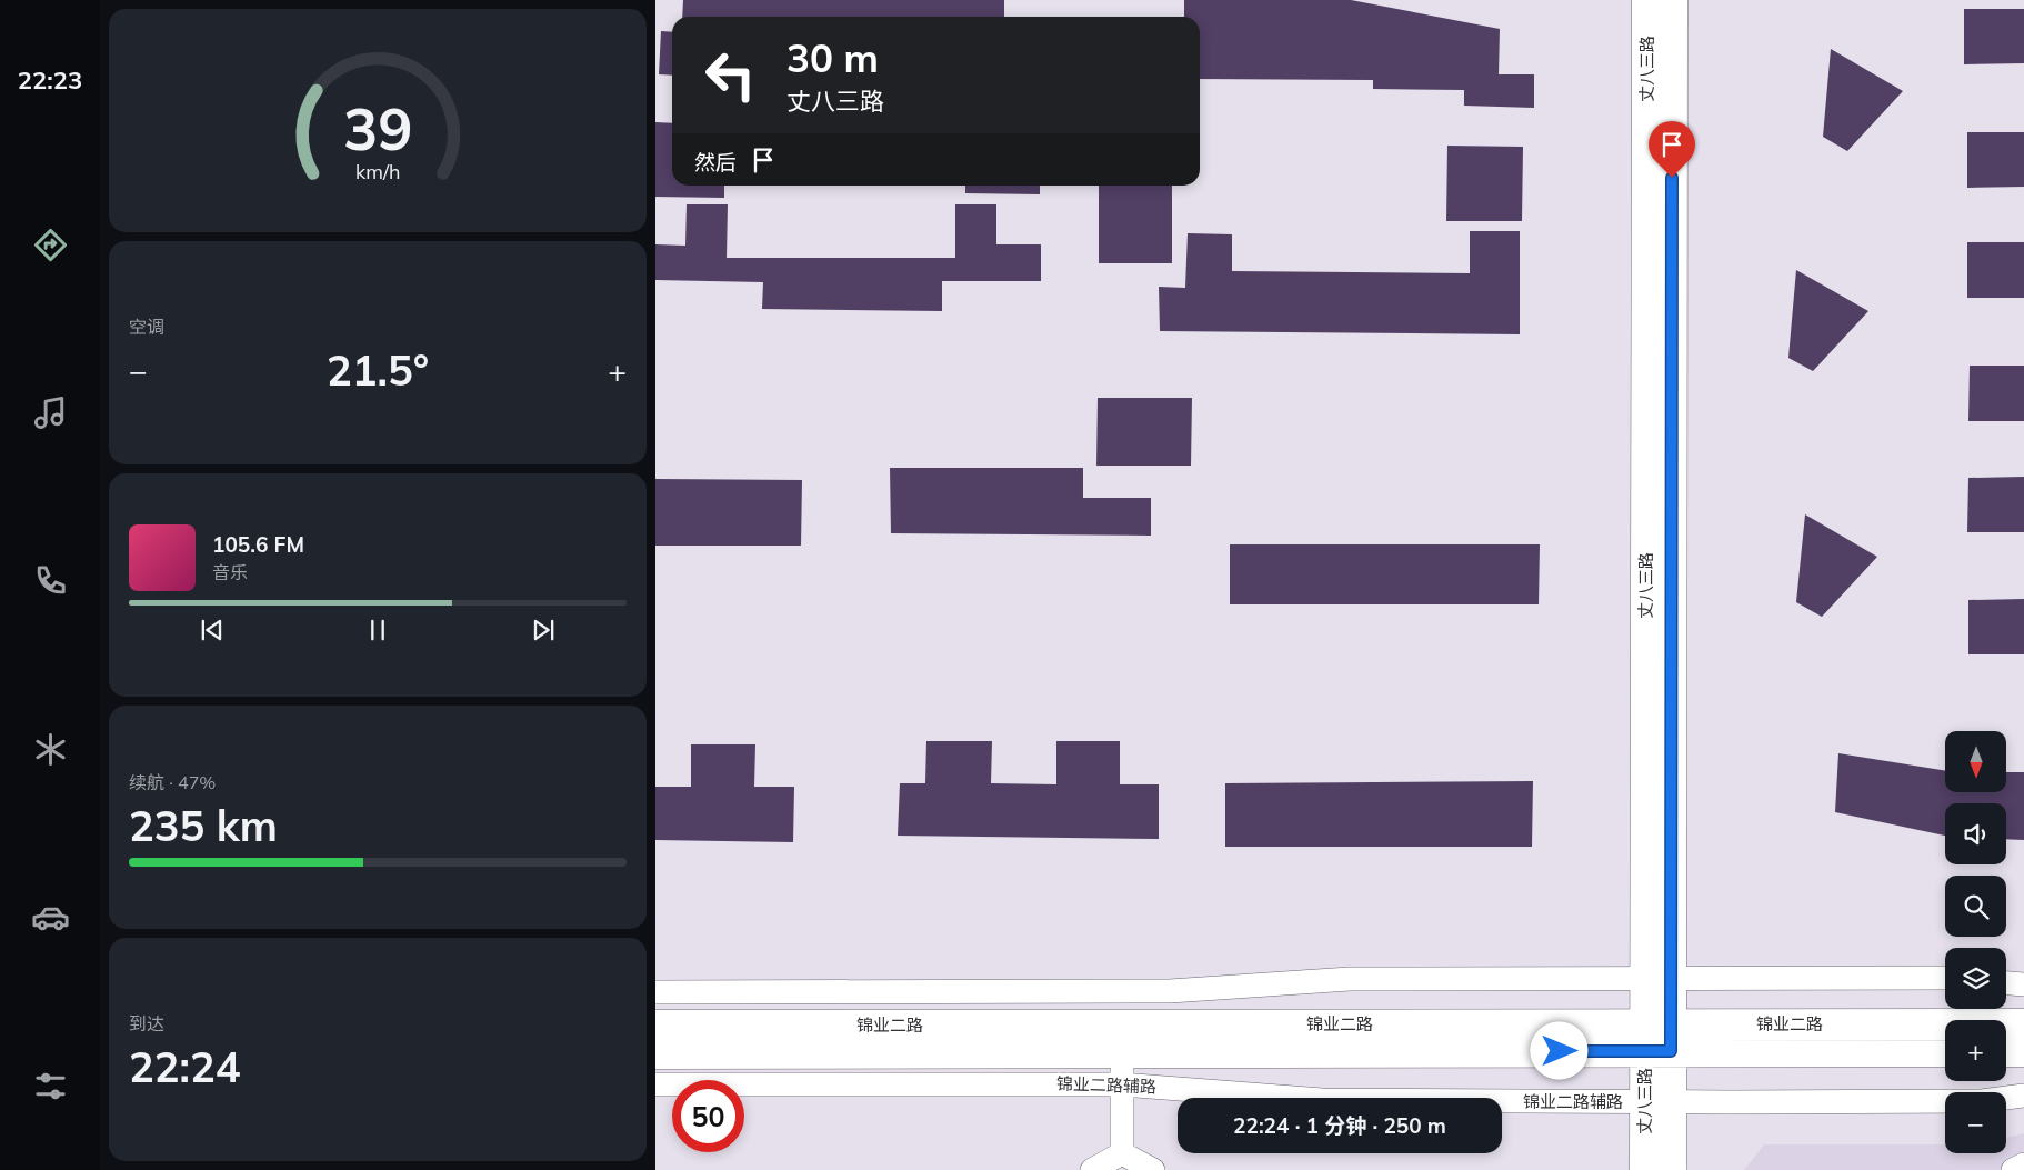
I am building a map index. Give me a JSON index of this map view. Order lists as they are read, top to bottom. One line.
{"streets":{"street":["丈八三路","锦业二路","锦业二路辅路"]},"crossings":[["丈八三路","锦业二路"],["丈八三路","锦业二路辅路"]],"north":"bottom","page":{"tabs":"22:23","turn":["30 m","丈八三路"],"then":"然后","tile":["空调",["续航 · 47%","235 km"],["到达","22:24"]],"heat":["−","21.5°","+"],"song":["105.6 FM","音乐"],"map_buttons":["+","−"],"limit":"50","trip":"22:24 · 1 分钟 · 250 m","gauge":["39","km/h"]}}
